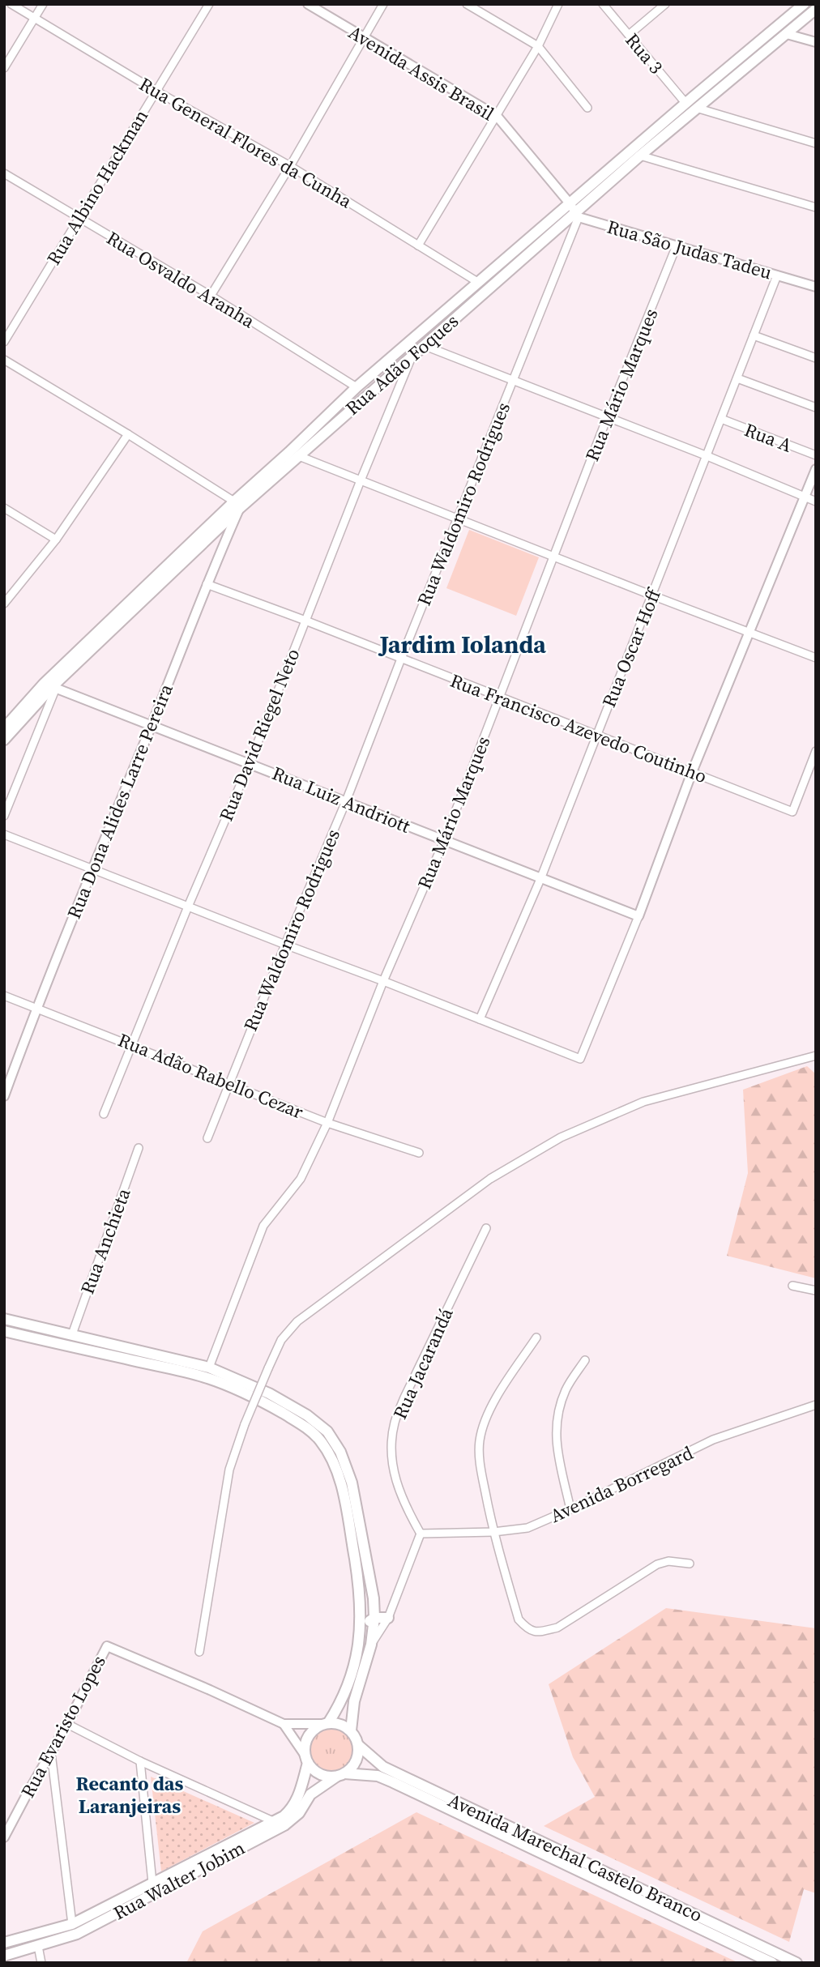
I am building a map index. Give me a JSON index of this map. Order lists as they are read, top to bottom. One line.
{"streets":{"main road":["Rua Adão Foques","Avenida Marechal Castelo Branco","Rua Walter Jobim"],"street":["Rua 3","Avenida Assis Brasil","Rua General Flores da Cunha","Rua Albino Hackman","Rua São Judas Tadeu","Rua Osvaldo Aranha","Rua Mário Marques","Rua A","Rua Waldomiro Rodrigues","Rua Oscar Hoff","Rua Francisco Azevedo Coutinho","Rua David Riegel Neto","Rua Luiz Andriott","Rua Dona Alides Larre Pereira","Rua Adão Rabello Cezar","Rua Anchieta","Rua Jacarandá","Avenida Borregard","Rua Evaristo Lopes"]},"crossings":[["Rua 3","Rua Adão Foques"],["Avenida Assis Brasil","Rua São Judas Tadeu"],["Avenida Assis Brasil","Rua Adão Foques"],["Avenida Assis Brasil","Rua Waldomiro Rodrigues"],["Rua General Flores da Cunha","Rua Albino Hackman"],["Rua General Flores da Cunha","Rua Adão Foques"],["Rua Albino Hackman","Rua Osvaldo Aranha"],["Rua São Judas Tadeu","Rua Adão Foques"],["Rua São Judas Tadeu","Rua Mário Marques"],["Rua São Judas Tadeu","Rua Waldomiro Rodrigues"],["Rua São Judas Tadeu","Rua Oscar Hoff"],["Rua Osvaldo Aranha","Rua Adão Foques"],["Rua Adão Foques","Rua Waldomiro Rodrigues"],["Rua Adão Foques","Rua David Riegel Neto"],["Rua Adão Foques","Rua Luiz Andriott"],["Rua Adão Foques","Rua Dona Alides Larre Pereira"],["Rua Mário Marques","Rua Francisco Azevedo Coutinho"],["Rua Mário Marques","Rua Luiz Andriott"],["Rua Mário Marques","Rua Adão Rabello Cezar"],["Rua A","Rua Oscar Hoff"],["Rua Waldomiro Rodrigues","Rua Francisco Azevedo Coutinho"],["Rua Waldomiro Rodrigues","Rua Luiz Andriott"],["Rua Waldomiro Rodrigues","Rua Adão Rabello Cezar"],["Rua Oscar Hoff","Rua Francisco Azevedo Coutinho"],["Rua Oscar Hoff","Rua Luiz Andriott"],["Rua Francisco Azevedo Coutinho","Rua David Riegel Neto"],["Rua Francisco Azevedo Coutinho","Rua Dona Alides Larre Pereira"],["Rua David Riegel Neto","Rua Luiz Andriott"],["Rua David Riegel Neto","Rua Adão Rabello Cezar"],["Rua Luiz Andriott","Rua Dona Alides Larre Pereira"],["Rua Dona Alides Larre Pereira","Rua Adão Rabello Cezar"],["Rua Jacarandá","Avenida Borregard"],["Avenida Marechal Castelo Branco","Rua Walter Jobim"]],"districts":["Jardim Iolanda","Recanto das Laranjeiras"]}
